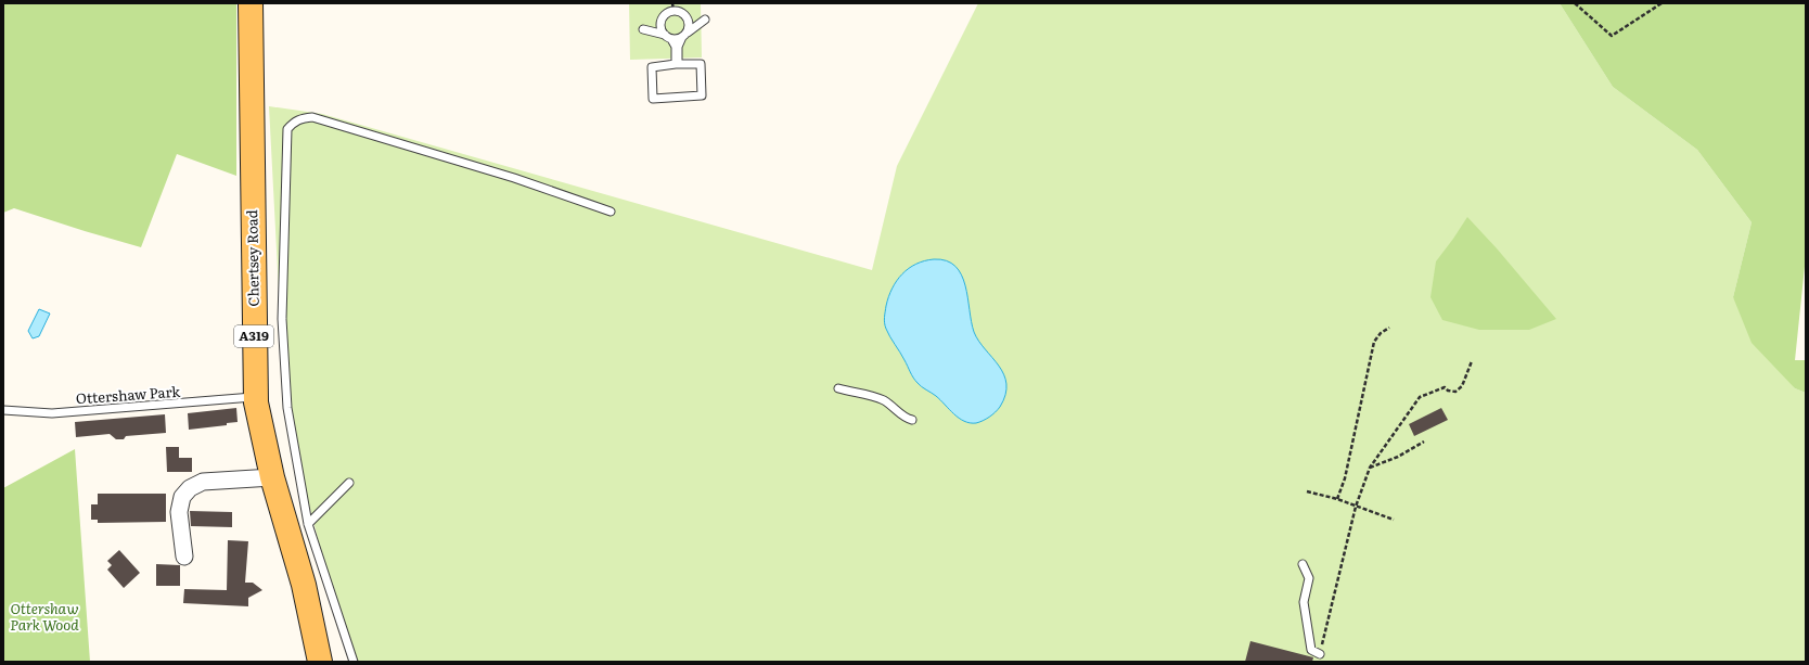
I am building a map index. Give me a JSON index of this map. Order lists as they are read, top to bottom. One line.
{"streets":{"main road":["Chertsey Road","A319"],"lane":["Ottershaw Park"]},"crossings":[["Chertsey Road","Ottershaw Park"]],"parks":["Ottershaw Park Wood"]}
